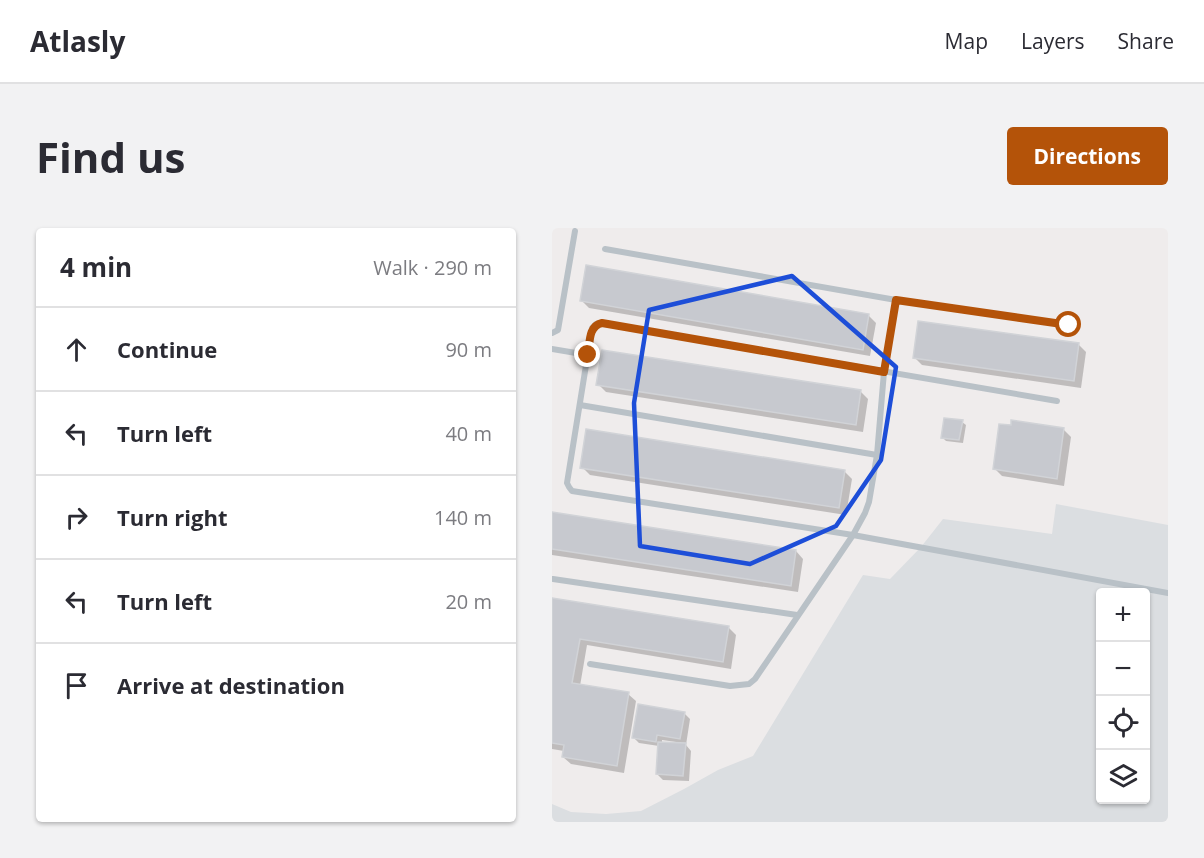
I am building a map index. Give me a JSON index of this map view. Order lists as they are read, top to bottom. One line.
{"page":{"header":"Atlasly","nav":["Map","Layers","Share"],"buttons":"Directions","title":"Find us","heading":["4 min","Walk · 290 m"],"list":[["Continue","90 m"],["Turn left","40 m"],["Turn right","140 m"],["Turn left","20 m"],"Arrive at destination"],"map_buttons":["+","−"]}}
